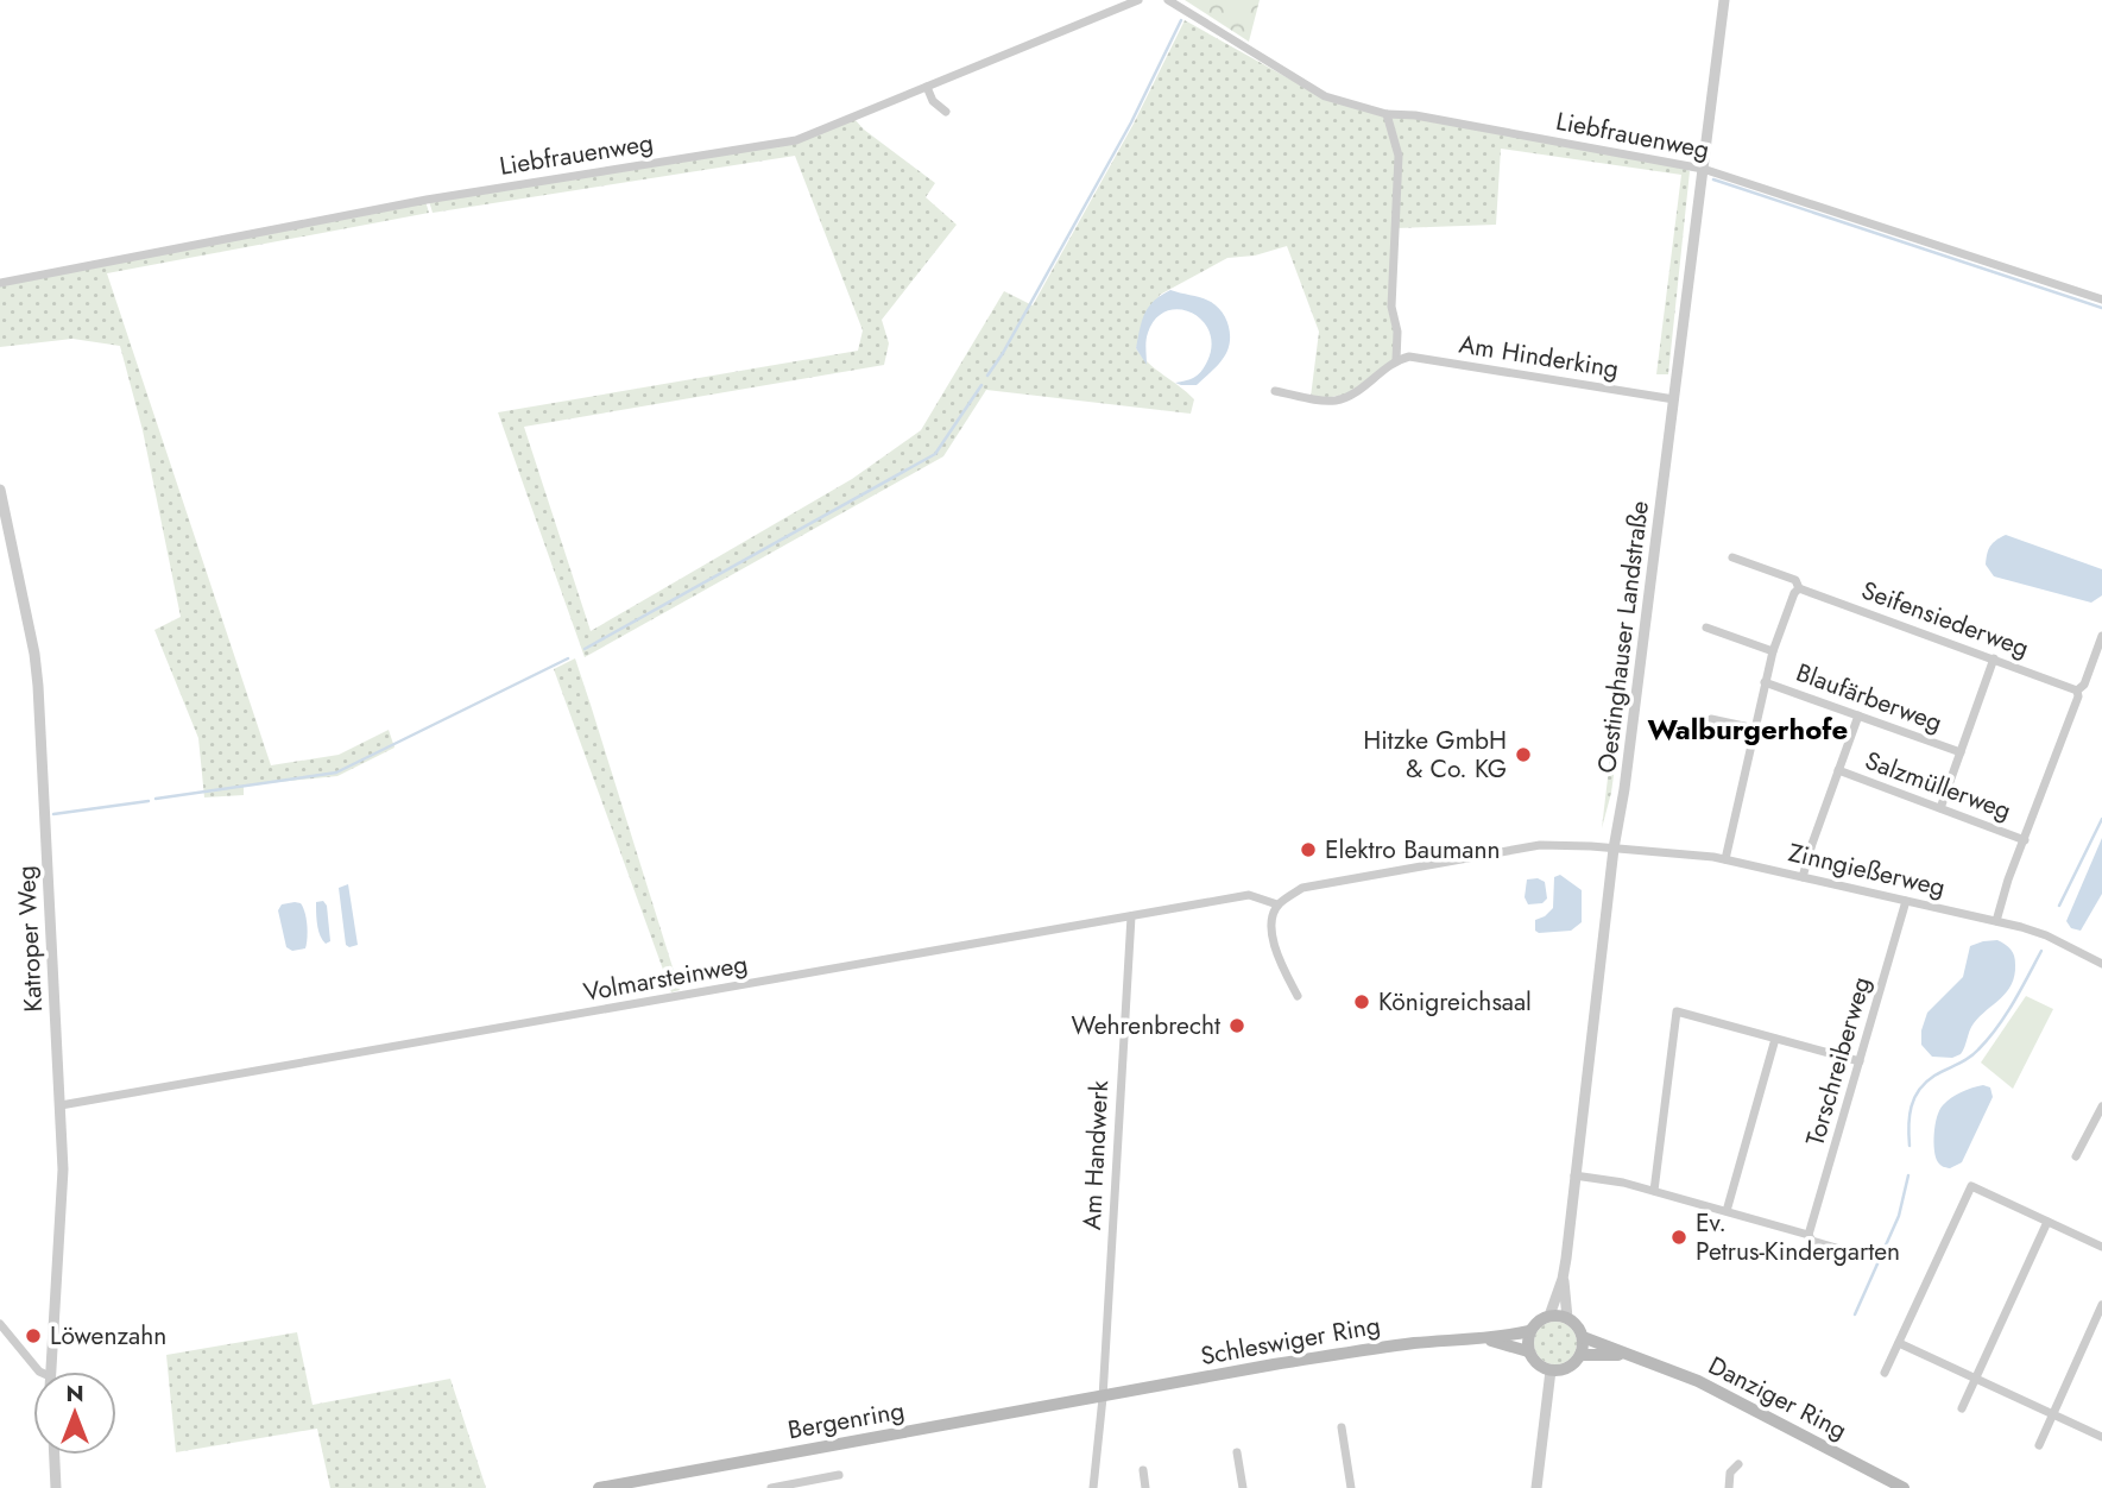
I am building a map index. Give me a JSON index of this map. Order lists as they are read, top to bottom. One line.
{"streets":{"main road":["Schleswiger Ring","Danziger Ring","Bergenring"],"street":["Liebfrauenweg","Am Hinderking","Seifensiederweg","Oestinghauser Landstraße","Blaufärberweg","Salzmüllerweg","Zinngießerweg","Katroper Weg","Volmarsteinweg","Torschreiberweg","Am Handwerk"]},"crossings":[["Liebfrauenweg","Oestinghauser Landstraße"],["Am Hinderking","Oestinghauser Landstraße"],["Oestinghauser Landstraße","Zinngießerweg"],["Oestinghauser Landstraße","Schleswiger Ring"],["Oestinghauser Landstraße","Danziger Ring"],["Zinngießerweg","Torschreiberweg"],["Katroper Weg","Volmarsteinweg"],["Volmarsteinweg","Am Handwerk"],["Am Handwerk","Schleswiger Ring"],["Am Handwerk","Bergenring"],["Schleswiger Ring","Danziger Ring"],["Schleswiger Ring","Bergenring"]],"districts":["Walburgerhofe"],"places":["Hitzke GmbH & Co. KG","Elektro Baumann","Königreichsaal","Wehrenbrecht","Ev. Petrus-Kindergarten","Löwenzahn"],"north":"top"}
